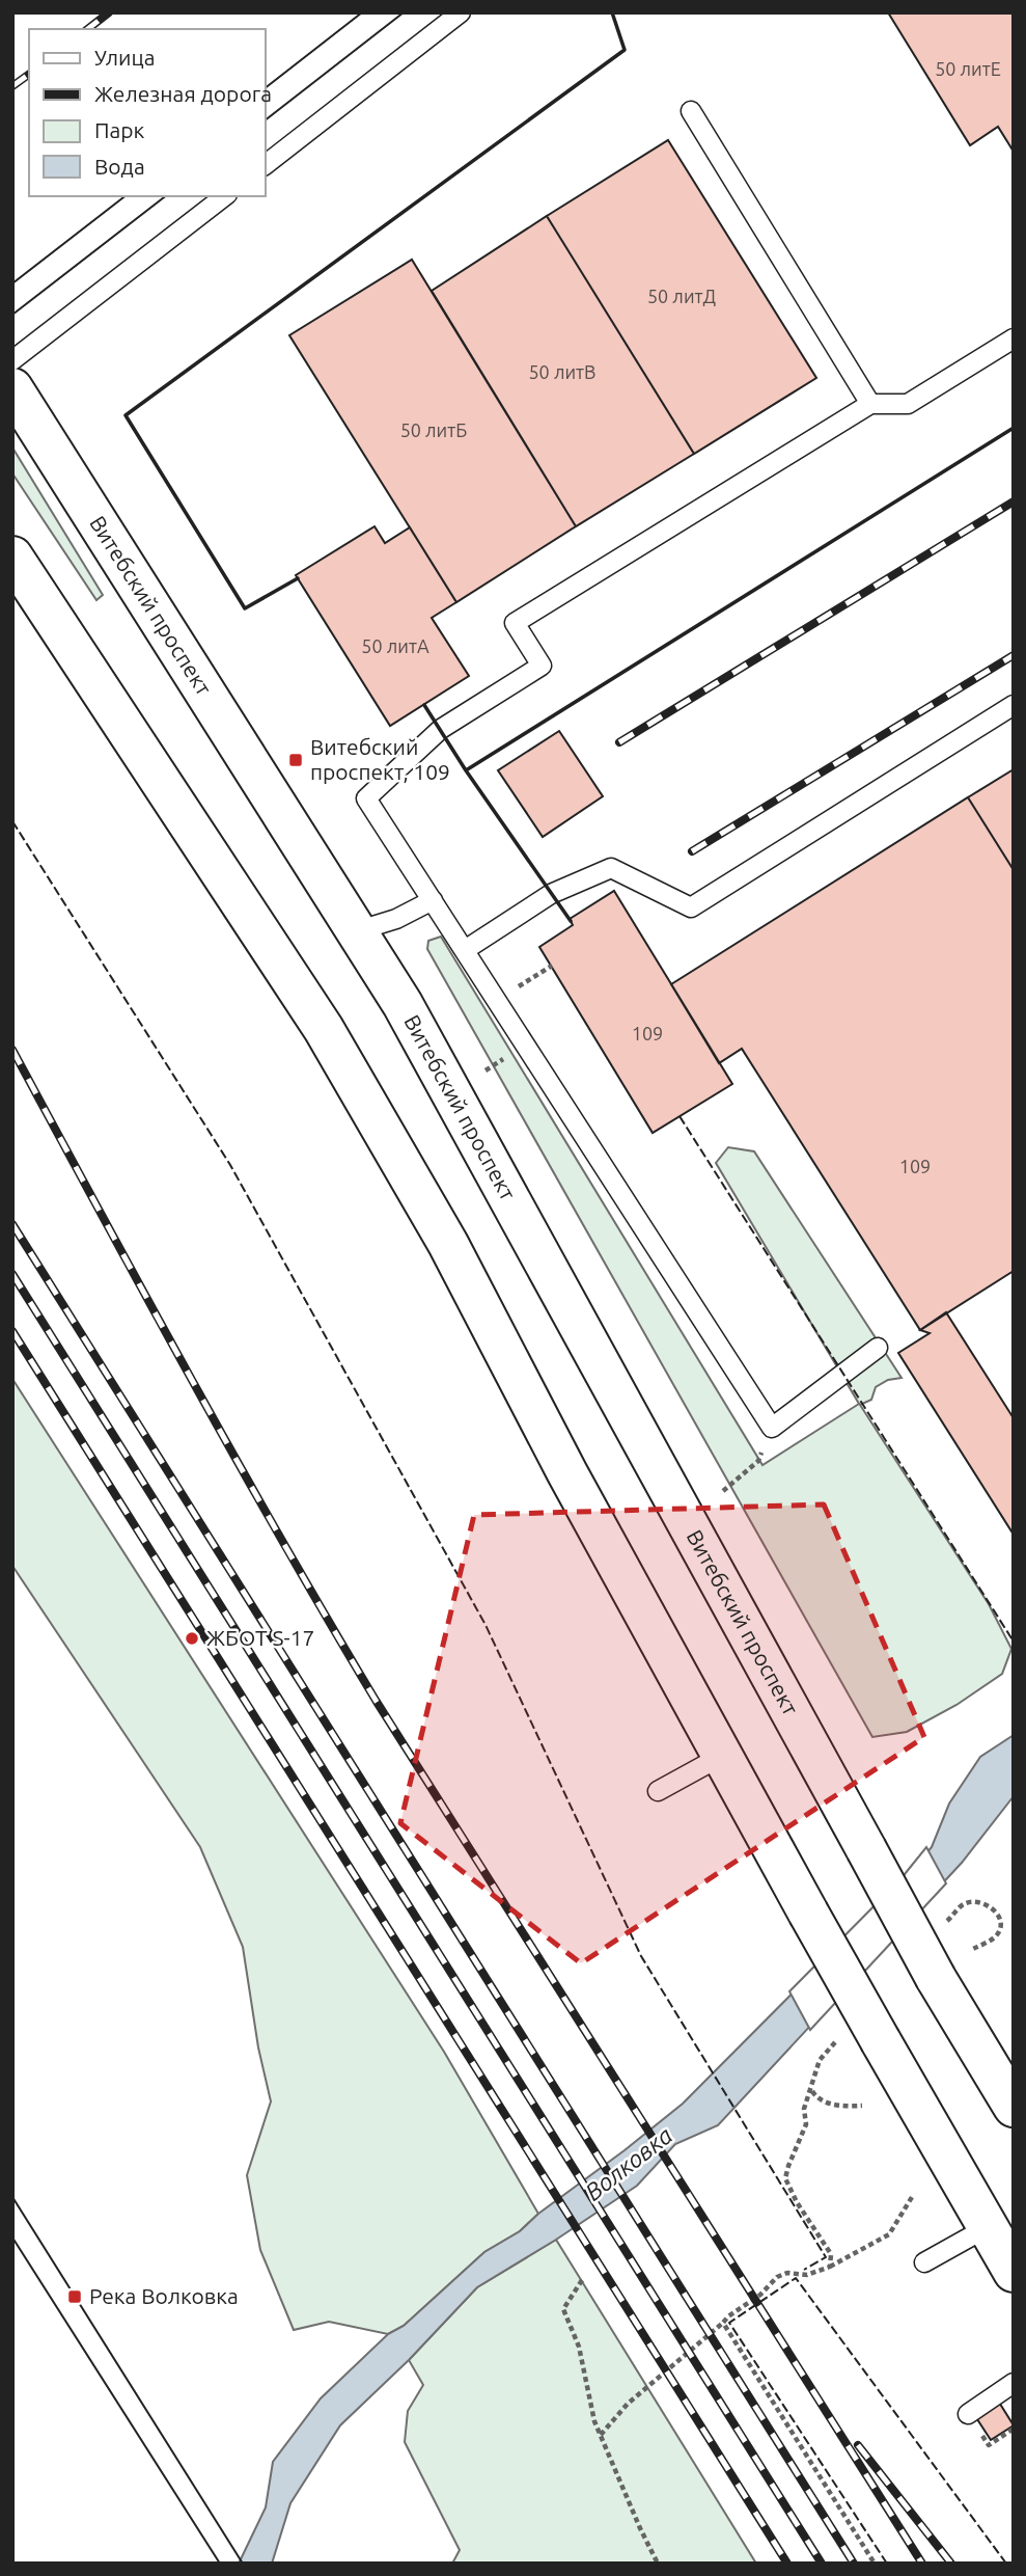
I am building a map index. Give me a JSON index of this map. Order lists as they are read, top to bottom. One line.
{"streets":{"main road":["Витебский проспект"]},"water":["Волковка"],"places":{"transit":["Витебский проспект, 109","Река Волковка"],"other":["ЖБОТ S-17"]},"house_numbers":["50 литЕ","50 литД","50 литВ","50 литБ","50 литА","109","109"],"legend":["Улица","Железная дорога","Парк","Вода"]}
